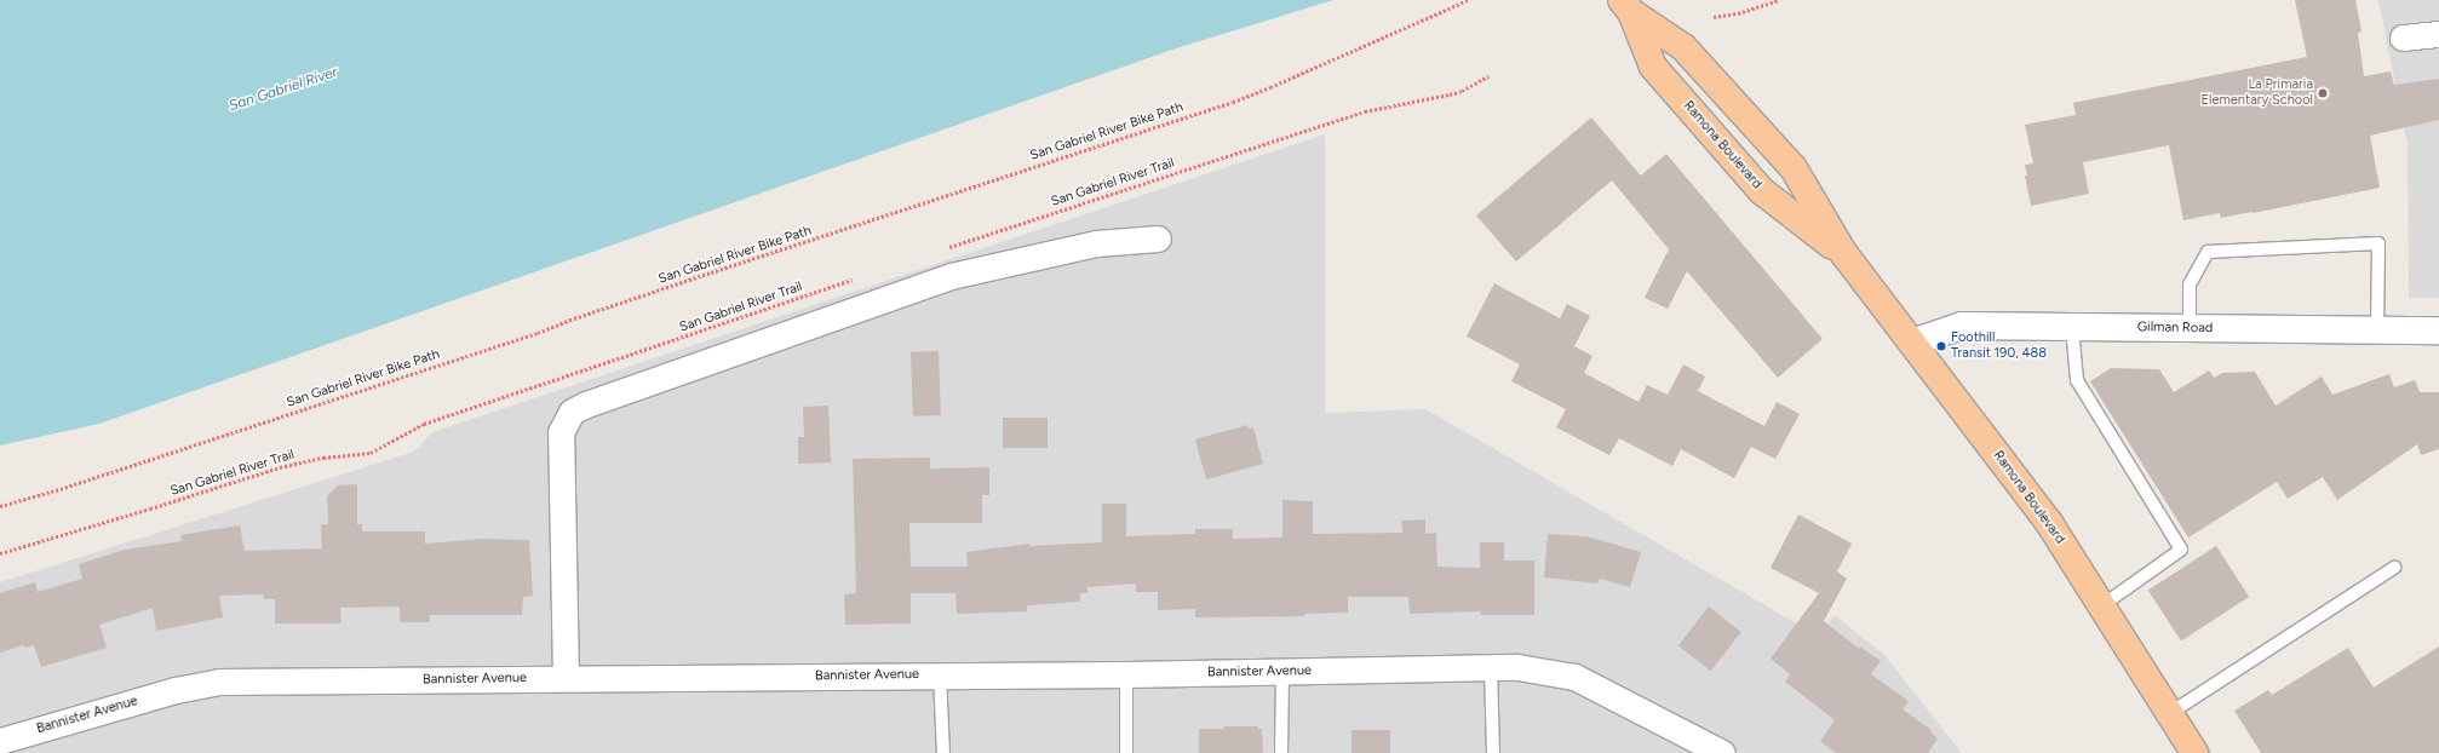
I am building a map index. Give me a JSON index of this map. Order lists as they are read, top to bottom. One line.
{"streets":{"main road":["Ramona Boulevard"],"street":["Gilman Road","Bannister Avenue"],"path":["San Gabriel River Bike Path","San Gabriel River Trail"]},"crossings":[["Ramona Boulevard","Gilman Road"]],"water":["San Gabriel River"],"places":["La Primaria Elementary School","Foothill Transit 190, 488"]}
